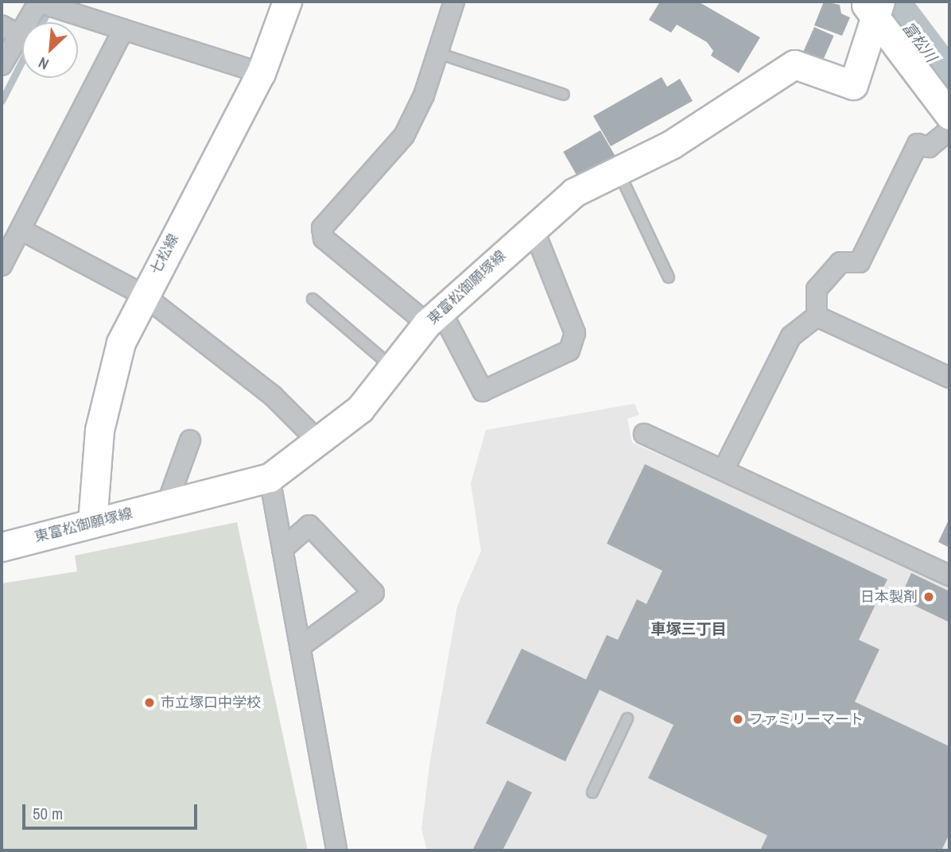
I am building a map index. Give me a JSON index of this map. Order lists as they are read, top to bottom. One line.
{"streets":{"main road":["七松線","東富松御願塚線"]},"crossings":[["七松線","東富松御願塚線"]],"districts":["車塚三丁目"],"water":["富松川"],"places":["日本製剤","市立塚口中学校","ファミリーマート"],"scale_bar":"50 m","north":"bottom left"}
